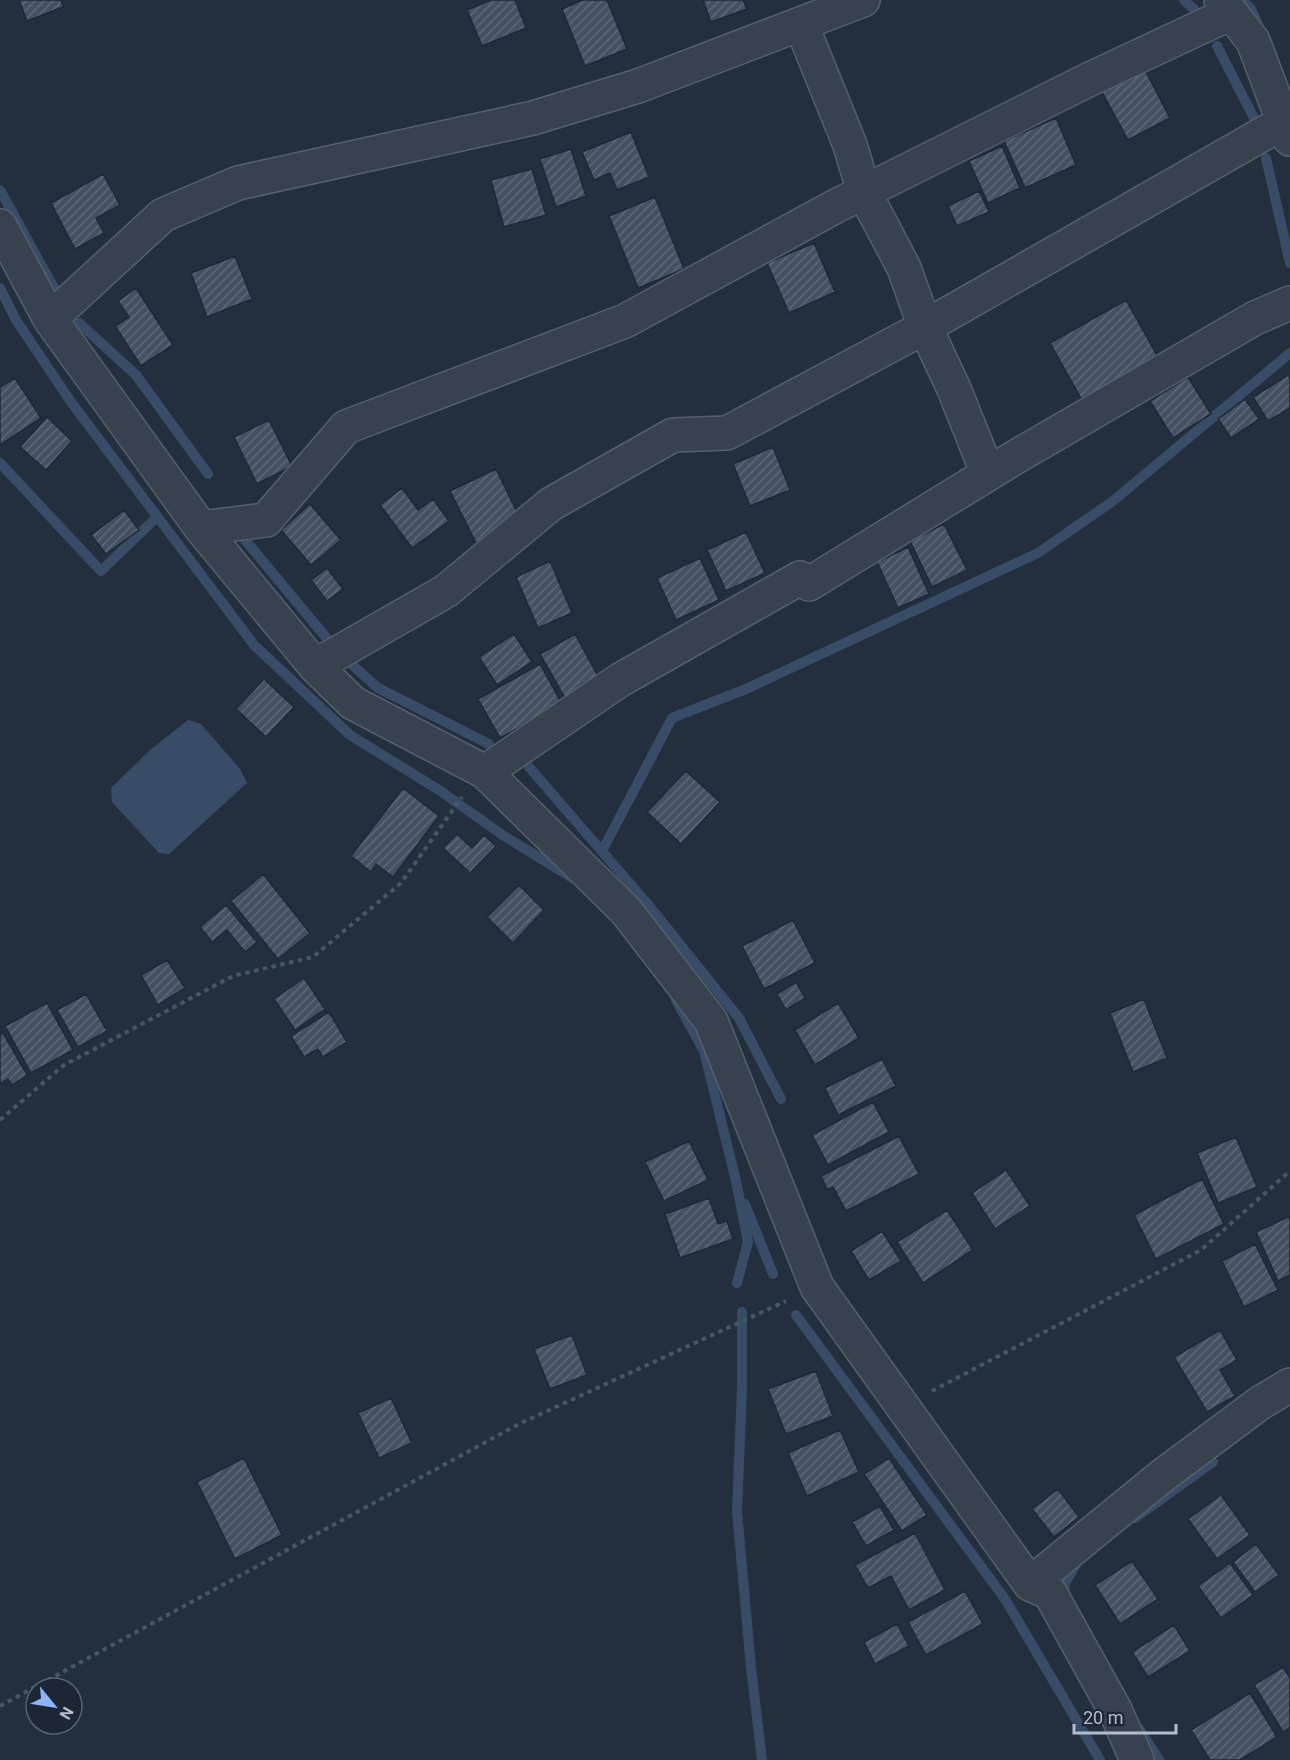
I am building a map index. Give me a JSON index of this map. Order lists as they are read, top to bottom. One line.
{"scale_bar":"20 m","north":"bottom right"}
